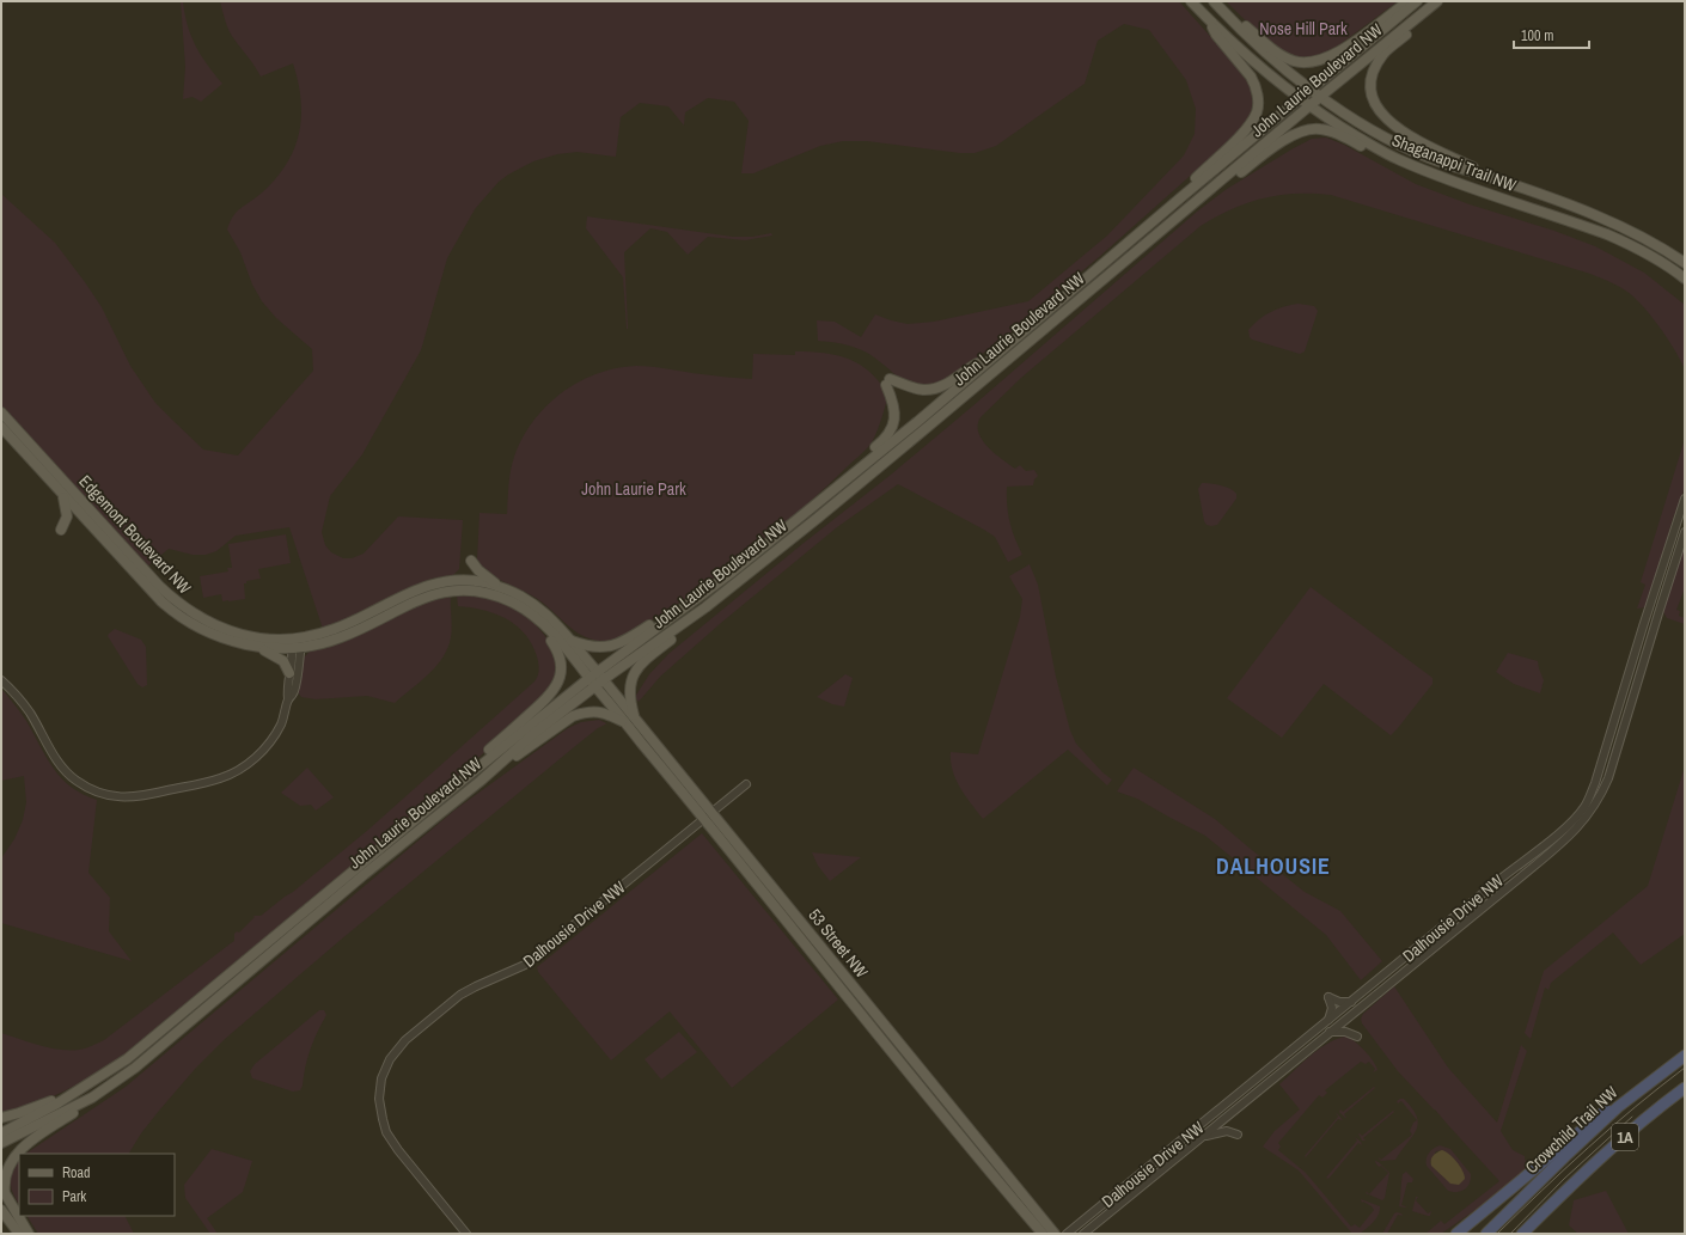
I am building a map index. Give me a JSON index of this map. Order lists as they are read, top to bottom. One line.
{"streets":{"highway":["Crowchild Trail NW","1A"],"main road":["John Laurie Boulevard NW","Shaganappi Trail NW","Edgemont Boulevard NW","53 Street NW"],"street":["Dalhousie Drive NW"]},"crossings":[["John Laurie Boulevard NW","Shaganappi Trail NW"],["John Laurie Boulevard NW","Edgemont Boulevard NW"],["John Laurie Boulevard NW","53 Street NW"],["Edgemont Boulevard NW","53 Street NW"],["Dalhousie Drive NW","53 Street NW"]],"districts":["DALHOUSIE"],"parks":["Nose Hill Park","John Laurie Park"],"legend":["Road","Park"],"scale_bar":"100 m"}
